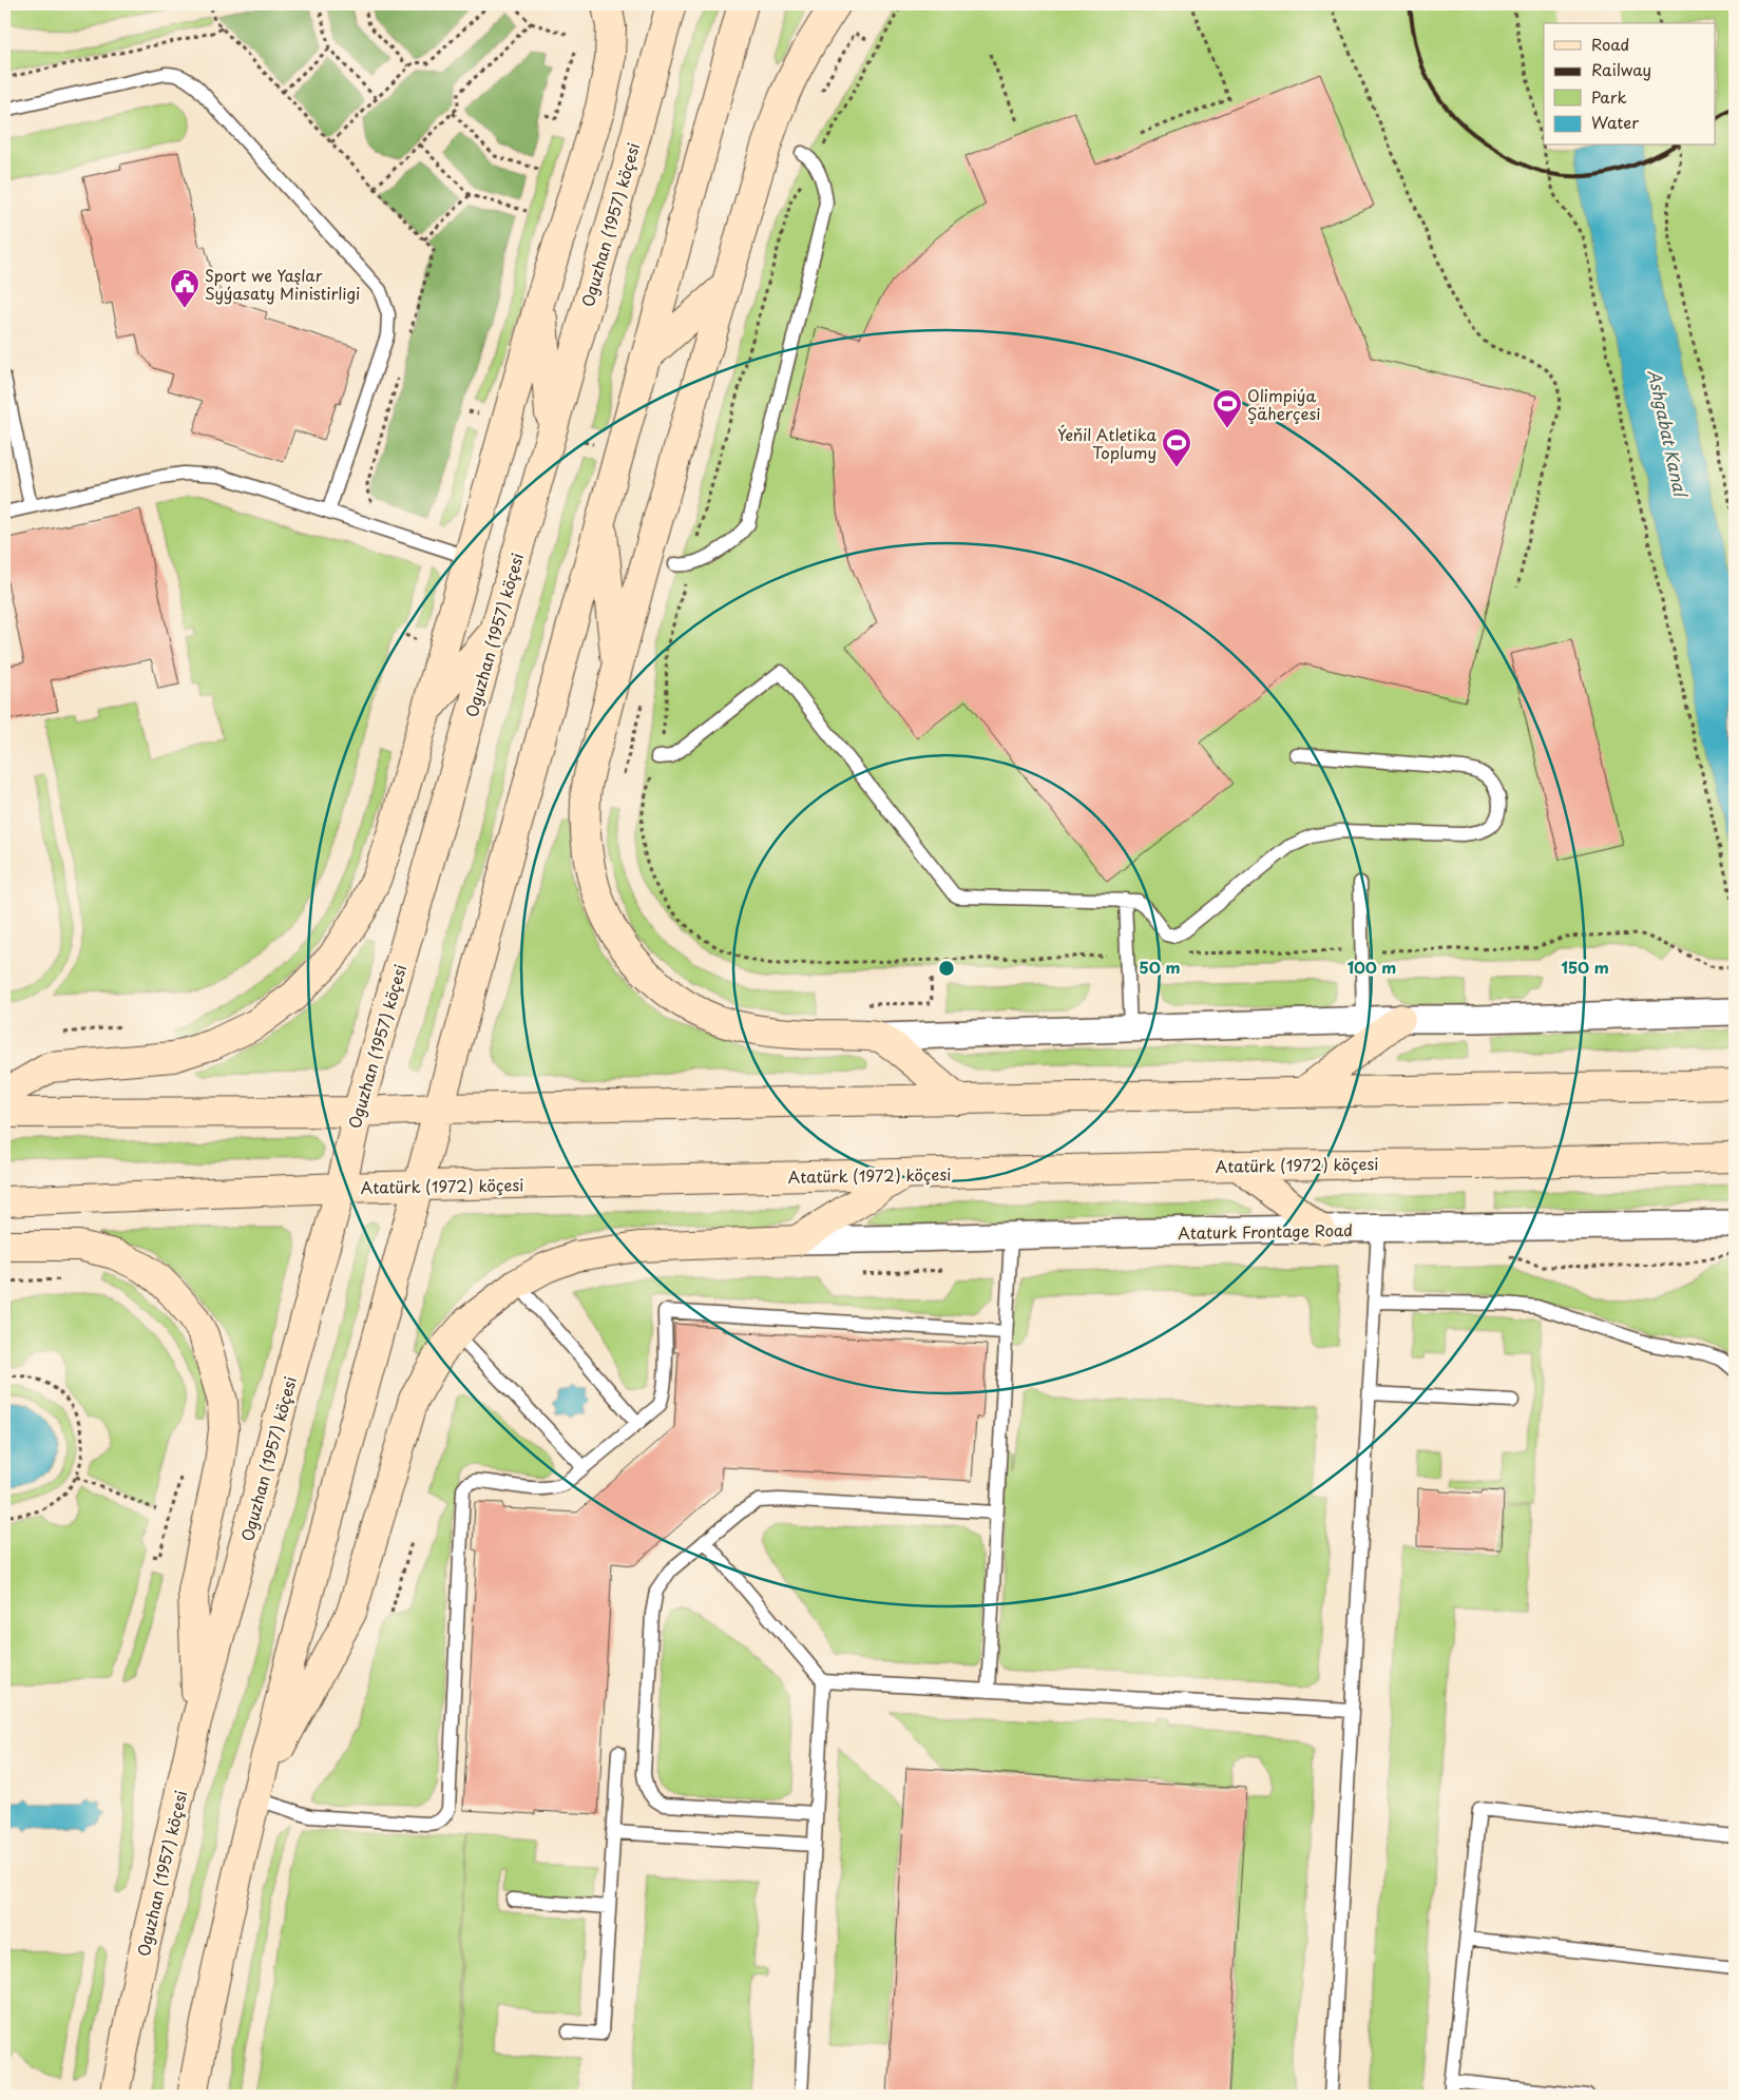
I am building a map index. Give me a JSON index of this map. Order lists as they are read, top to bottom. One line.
{"streets":{"main road":["Oguzhan (1957) köçesi","Atatürk (1972) köçesi"],"street":["Ataturk Frontage Road"]},"crossings":[["Oguzhan (1957) köçesi","Atatürk (1972) köçesi"]],"water":["Ashgabat Kanal"],"places":{"public building":["Sport we Yaşlar Syýasaty Ministirligi"],"sports":["Olimpiýa Şäherçesi","Ýeňil Atletika Toplumy"]},"legend":["Road","Railway","Park","Water"],"rings":["50 m","100 m","150 m"]}
